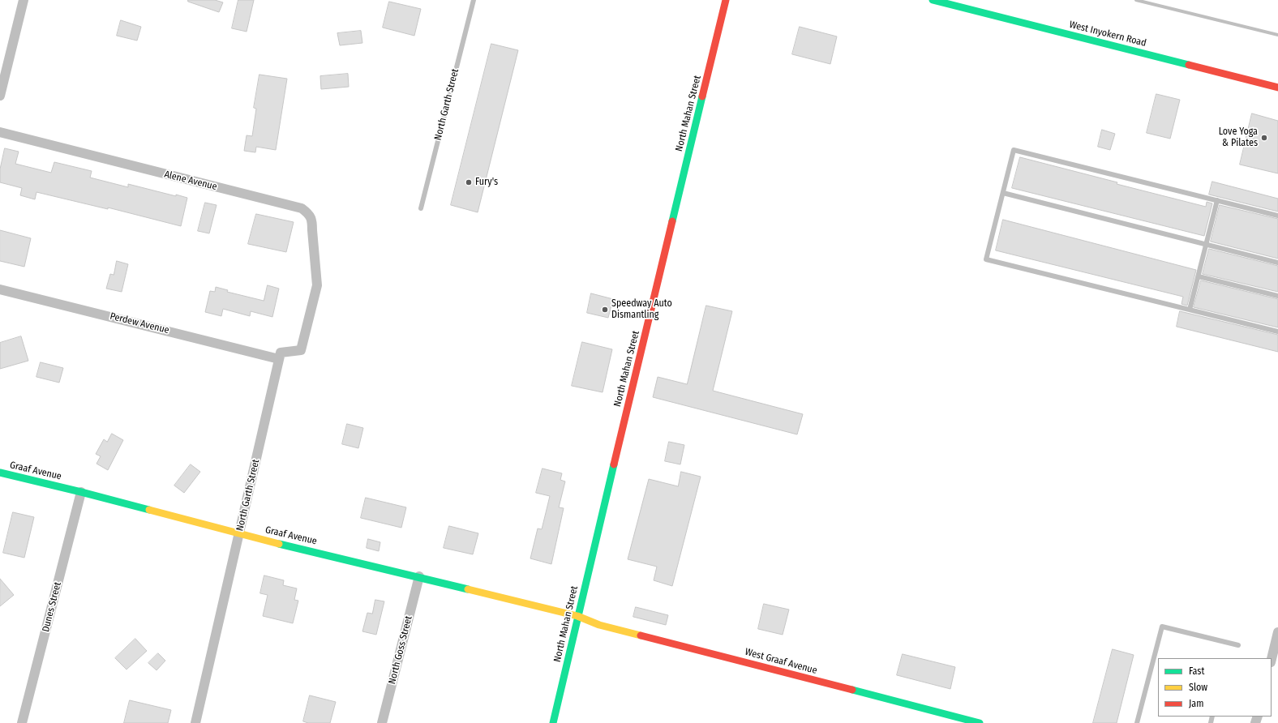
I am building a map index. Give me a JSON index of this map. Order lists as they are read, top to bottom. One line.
{"streets":{"street":["West Inyokern Road","North Garth Street","North Mahan Street","Alene Avenue","Perdew Avenue","Graaf Avenue","Dunes Street","North Goss Street","West Graaf Avenue"]},"crossings":[["North Garth Street","Alene Avenue"],["North Garth Street","Perdew Avenue"],["North Garth Street","Graaf Avenue"],["North Mahan Street","Graaf Avenue"],["North Mahan Street","West Graaf Avenue"],["Alene Avenue","Perdew Avenue"],["Graaf Avenue","Dunes Street"],["Graaf Avenue","North Goss Street"],["Graaf Avenue","West Graaf Avenue"]],"places":["Love Yoga & Pilates","Fury's","Speedway Auto Dismantling"],"legend":["Fast","Slow","Jam"]}
